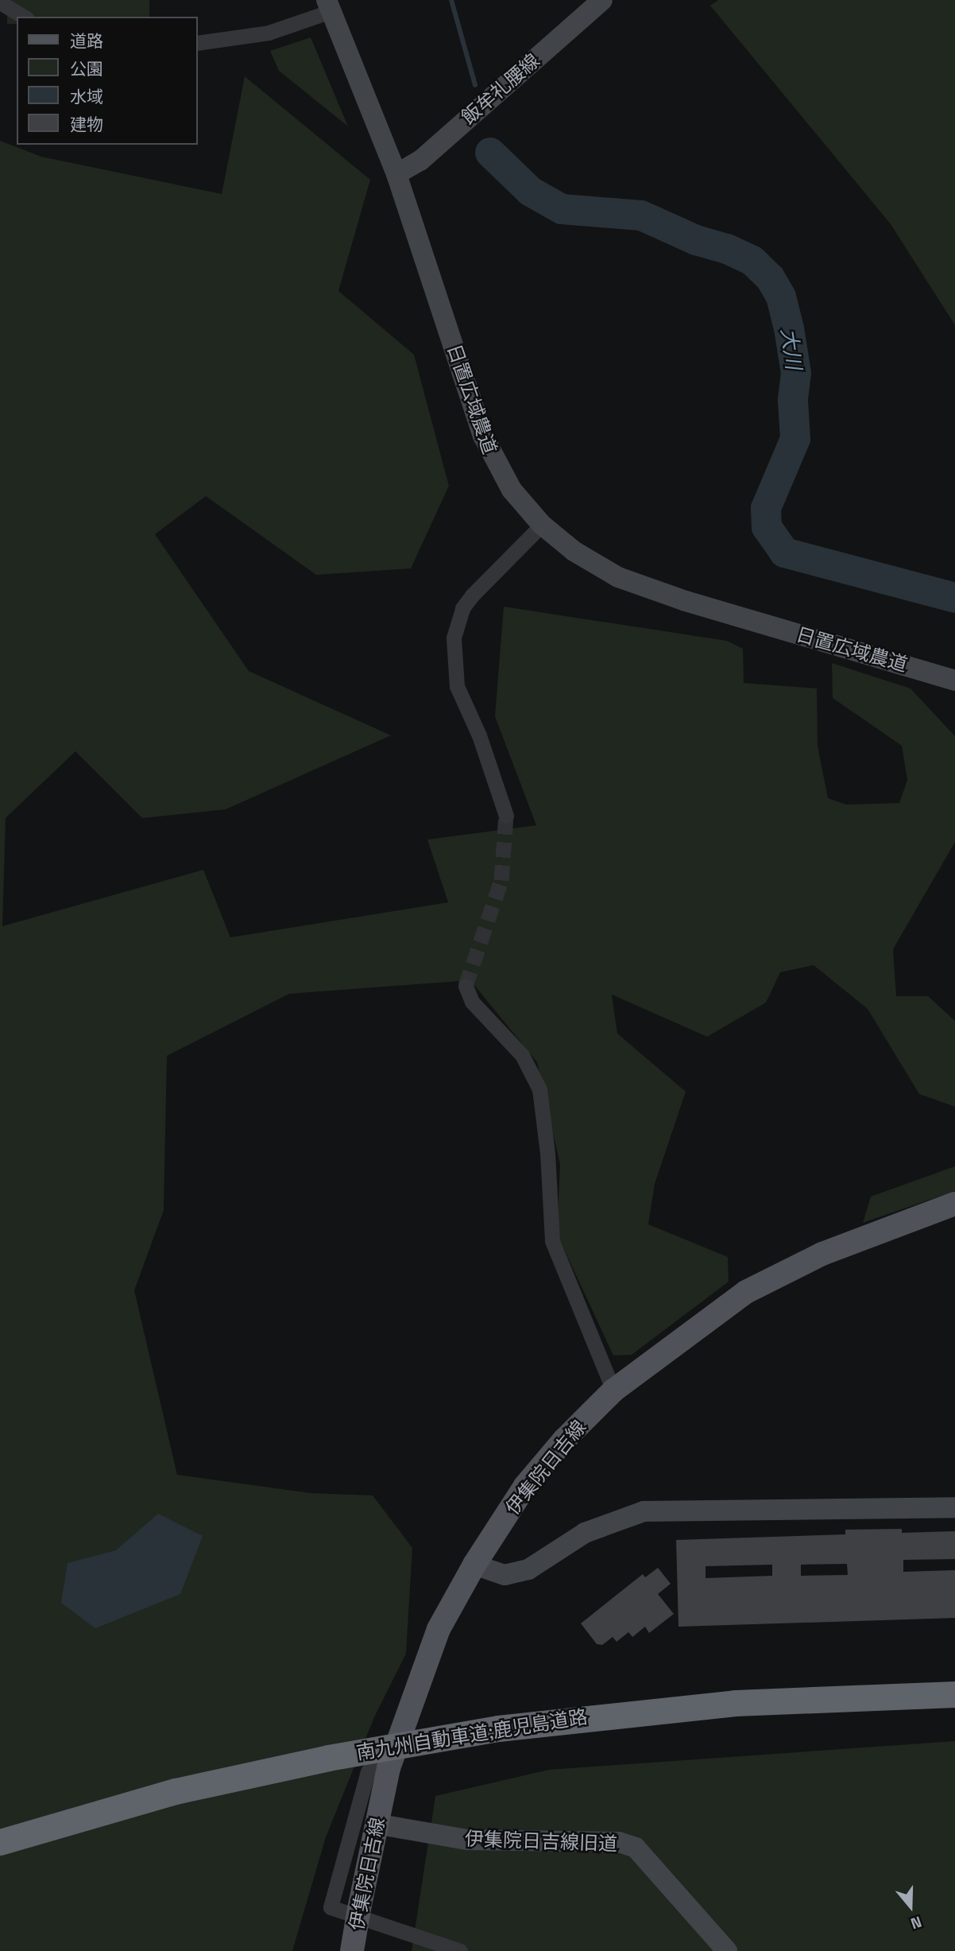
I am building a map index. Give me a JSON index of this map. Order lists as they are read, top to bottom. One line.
{"streets":{"highway":["南九州自動車道;鹿児島道路"],"main road":["伊集院日吉線"],"street":["飯牟礼腰線","日置広域農道","伊集院日吉線旧道"]},"crossings":[["飯牟礼腰線","日置広域農道"],["伊集院日吉線","伊集院日吉線旧道"]],"water":["大川"],"legend":["道路","公園","水域","建物"],"north":"bottom"}
